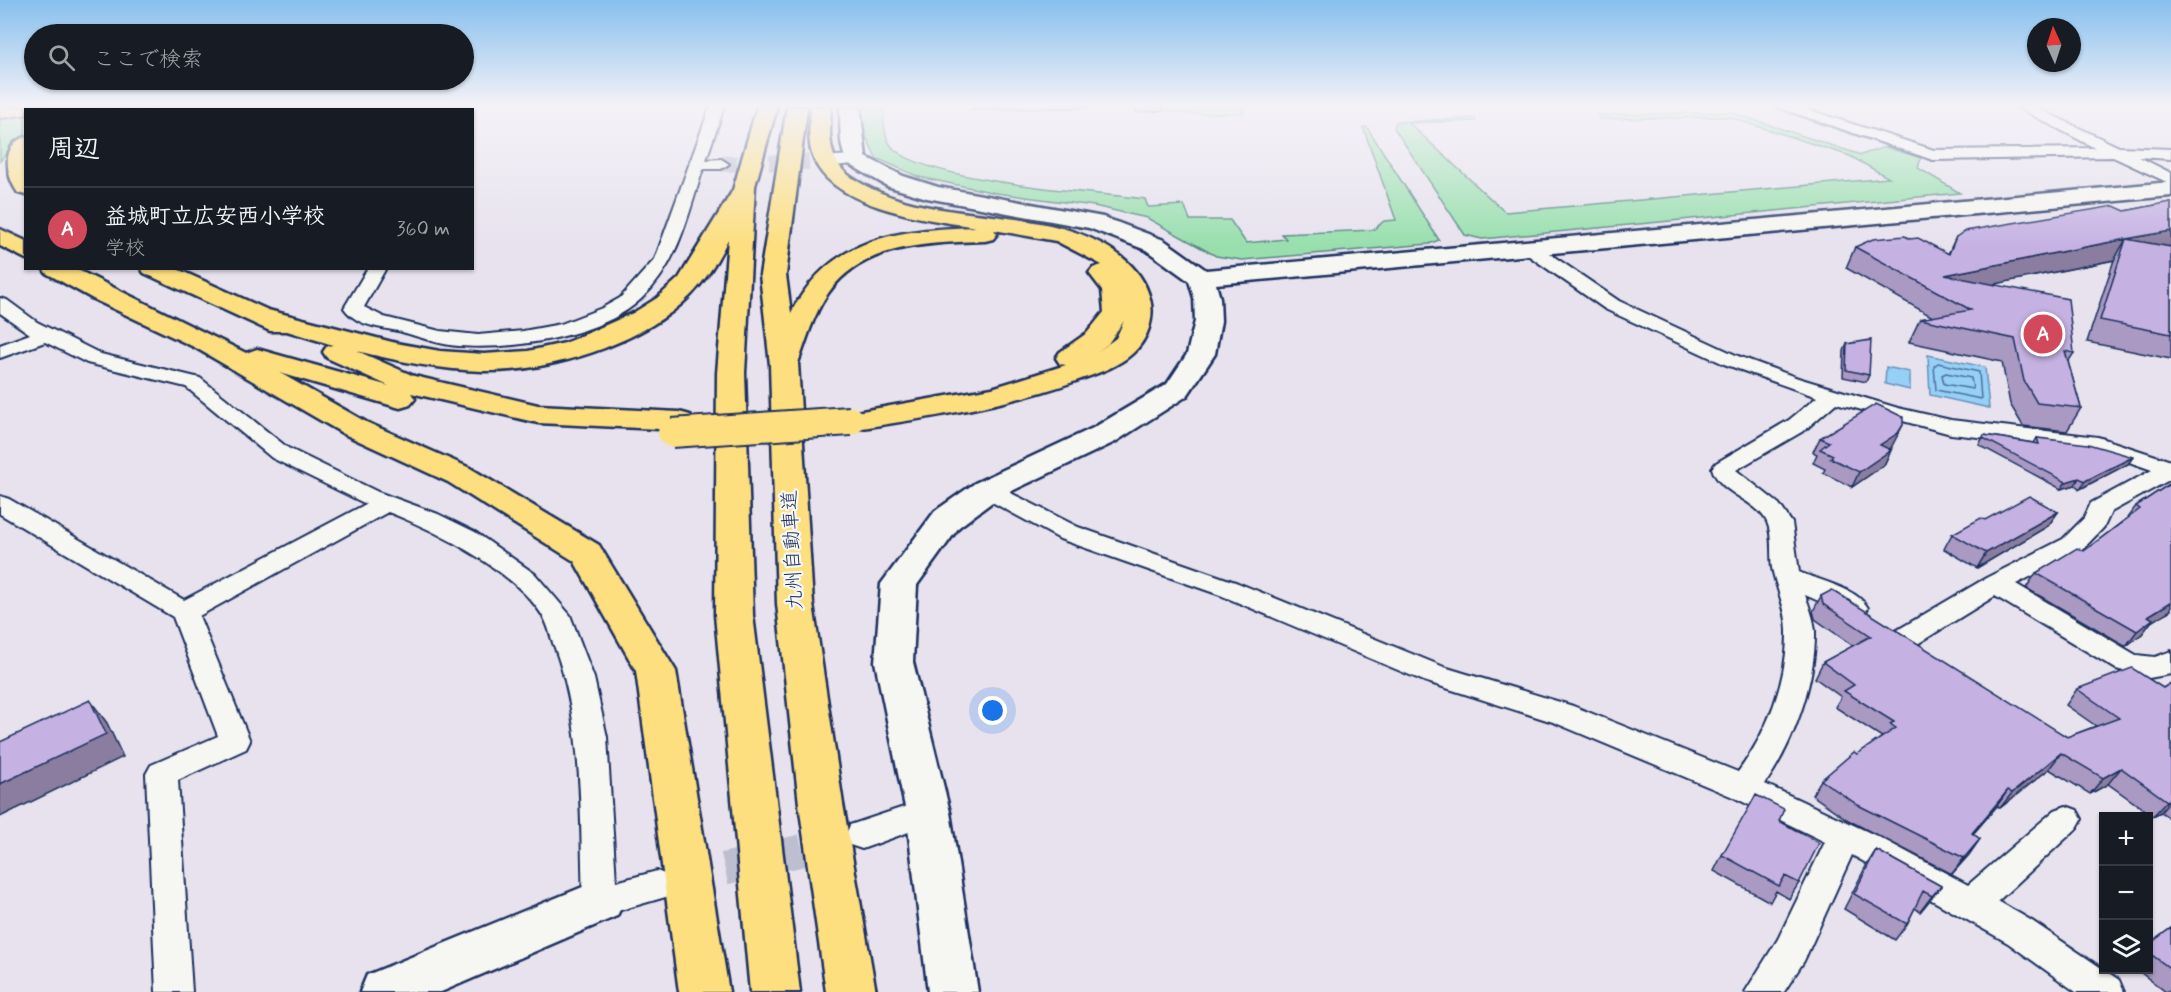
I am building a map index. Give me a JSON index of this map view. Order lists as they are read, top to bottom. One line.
{"streets":{"main road":["九州自動車道"]},"north":"top","page":{"search":"ここで検索","heading":"周辺","list":[{"mark":"A","name":"益城町立広安西小学校","note":"学校","value":"360 m"}],"pins":"A","map_buttons":["+","−"]}}
